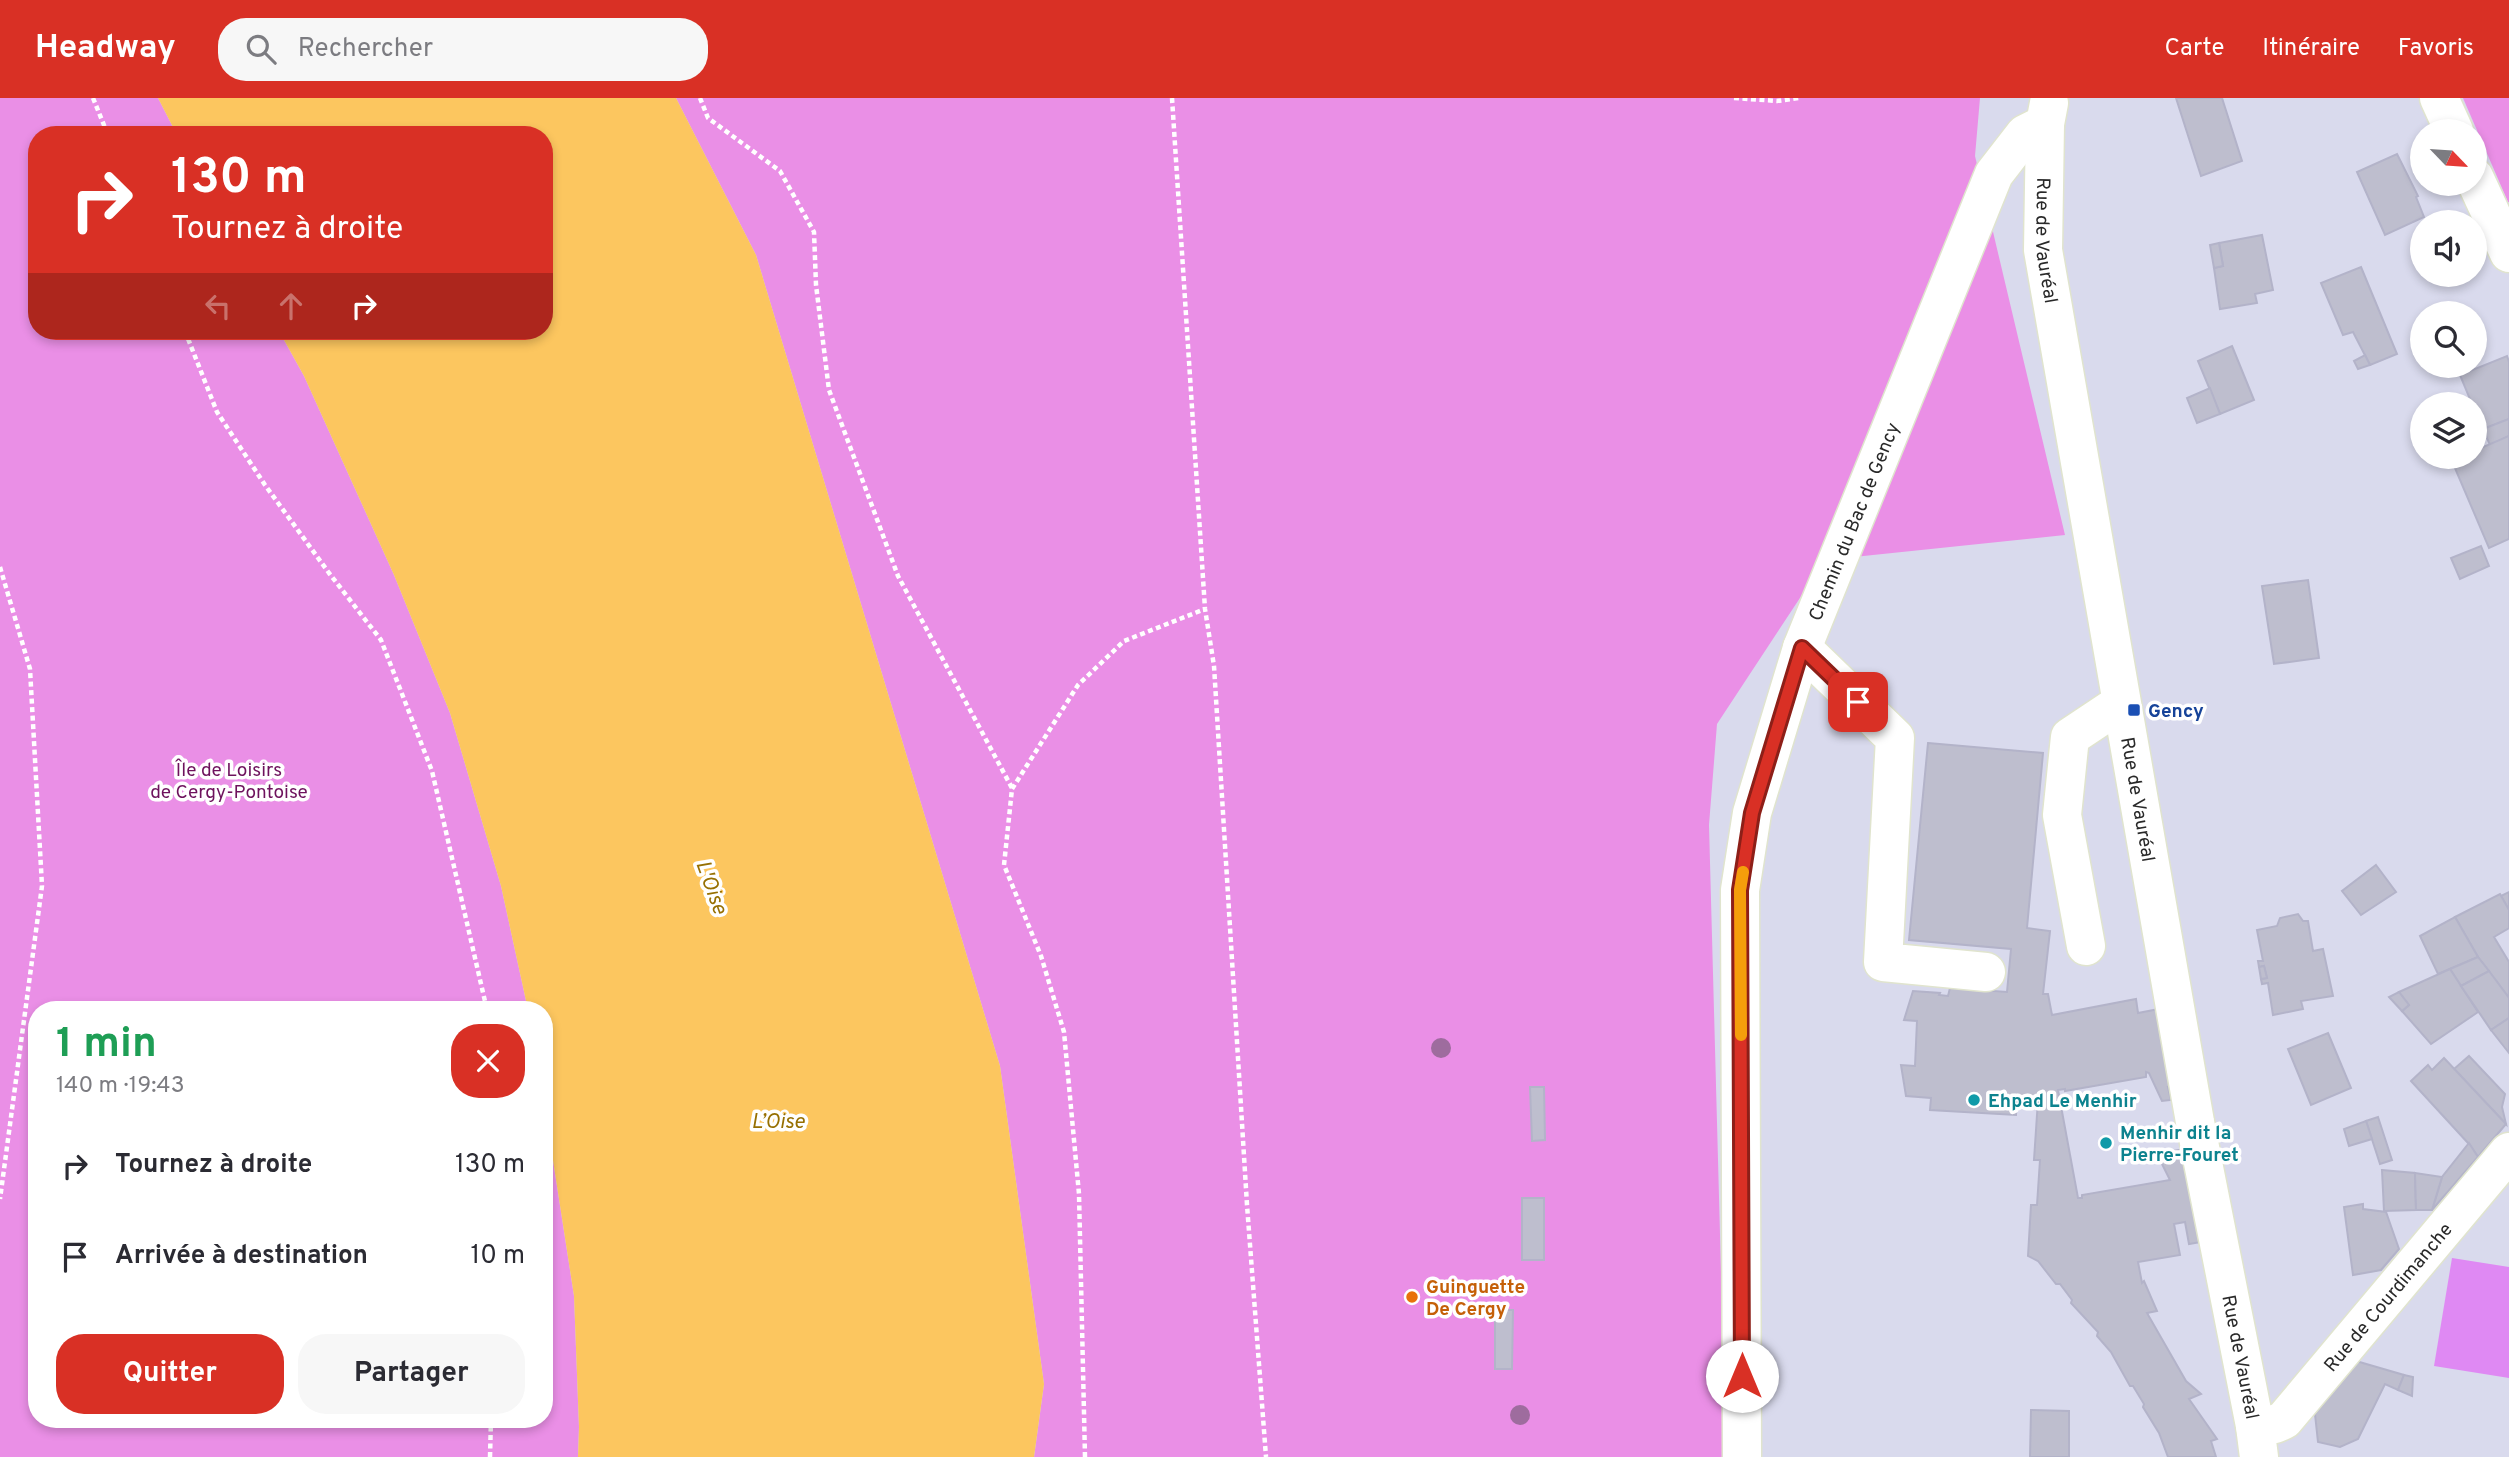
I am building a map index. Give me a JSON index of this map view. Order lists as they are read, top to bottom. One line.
{"streets":{"street":["Rue de Vauréal","Chemin du Bac de Gency","Rue de Courdimanche"]},"crossings":[["Rue de Vauréal","Chemin du Bac de Gency"],["Rue de Vauréal","Rue de Courdimanche"]],"water":["L'Oise","L’Oise"],"parks":["Île de Loisirs de Cergy-Pontoise"],"places":{"transit":["Gency"],"other":["Ehpad Le Menhir","Menhir dit la Pierre-Fouret","Guinguette De Cergy"]},"north":"bottom right","page":{"header":"Headway","search":"Rechercher","nav":["Carte","Itinéraire","Favoris"],"turn":["130 m","Tournez à droite"],"heading":["1 min","140 m · 19:43"],"list":[{"name":"Tournez à droite","value":"130 m"},{"name":"Arrivée à destination","value":"10 m"}],"buttons":["Quitter","Partager"]}}
